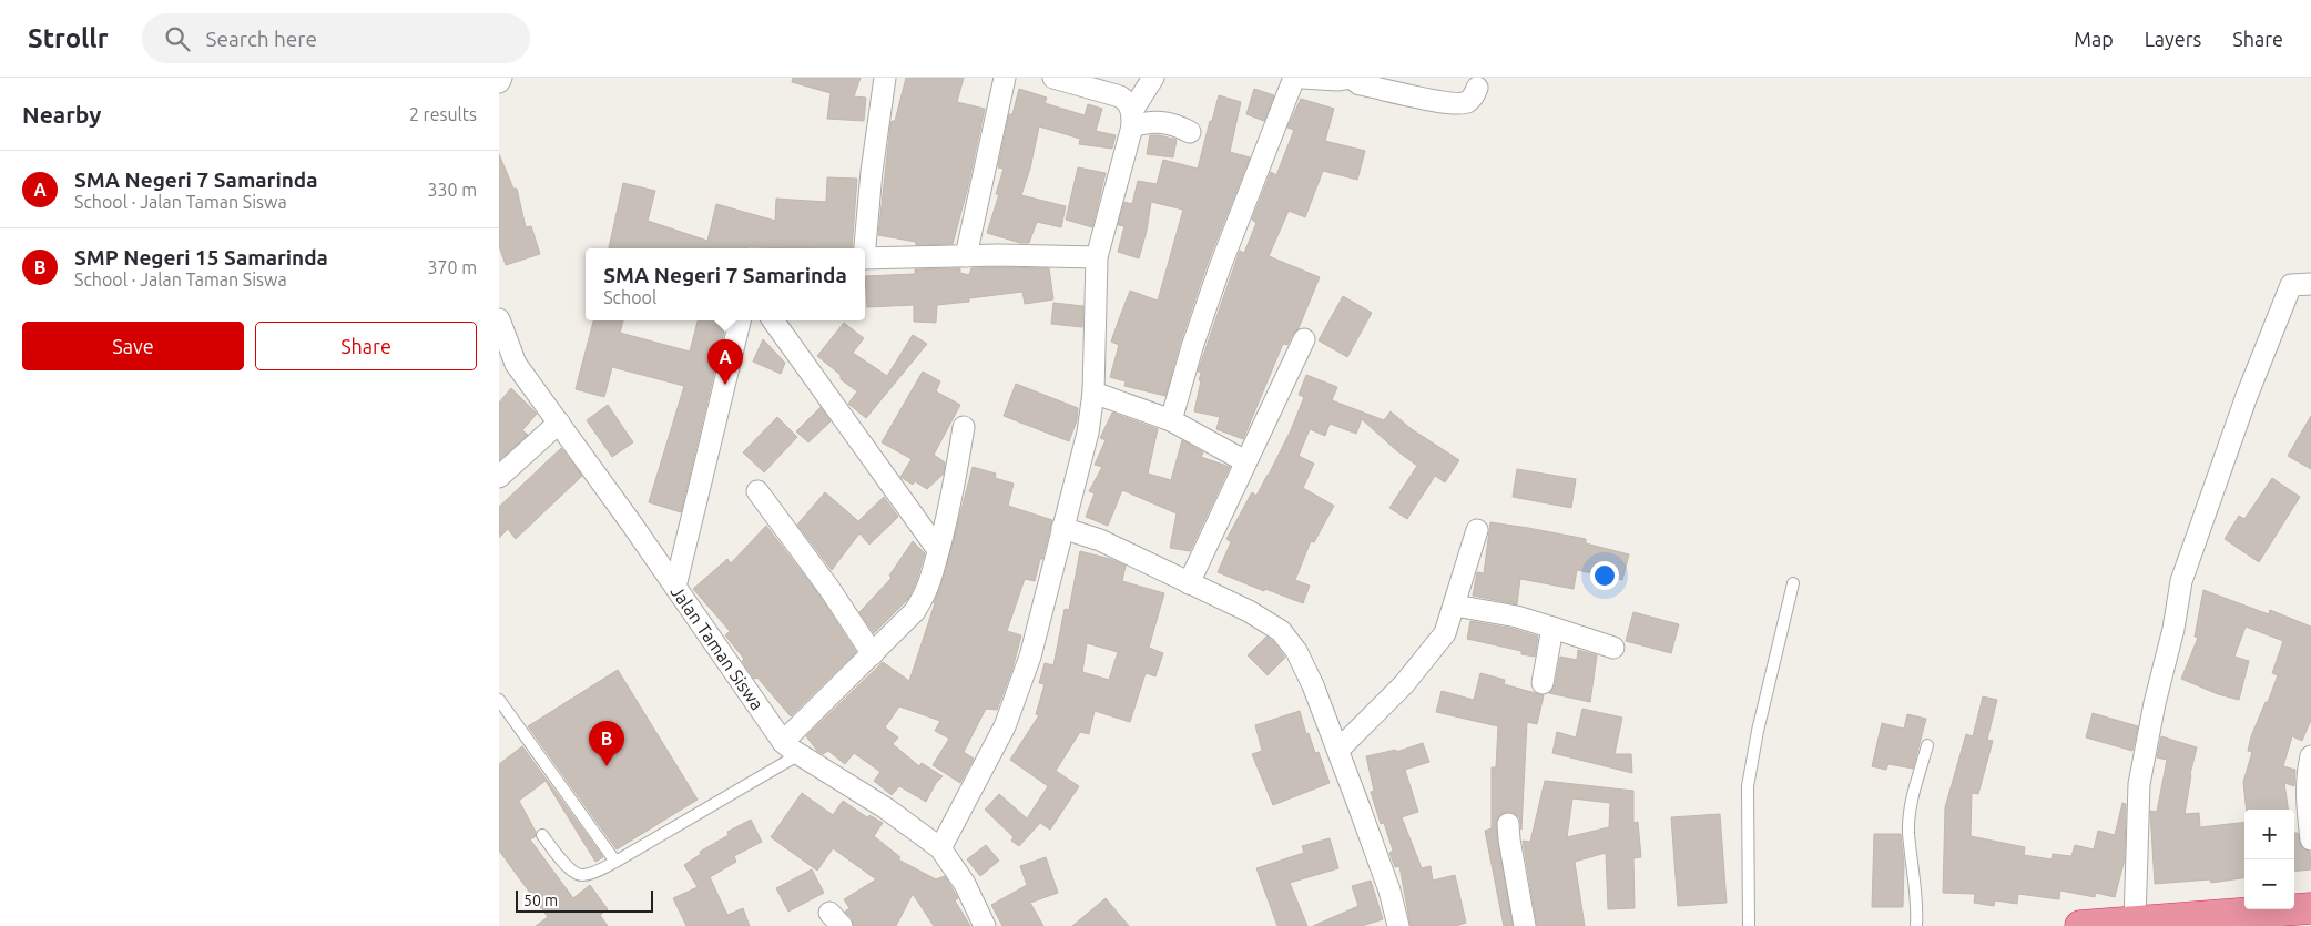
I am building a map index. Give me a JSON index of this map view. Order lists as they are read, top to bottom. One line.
{"streets":{"street":["Jalan Taman Siswa"]},"scale_bar":"50 m","page":{"header":"Strollr","search":"Search here","nav":["Map","Layers","Share"],"heading":["Nearby","2 results"],"list":[{"mark":"A","name":"SMA Negeri 7 Samarinda","note":"School · Jalan Taman Siswa","value":"330 m"},{"mark":"B","name":"SMP Negeri 15 Samarinda","note":"School · Jalan Taman Siswa","value":"370 m"}],"popup":["SMA Negeri 7 Samarinda","School"],"buttons":["Save","Share"],"pins":["A","B"],"map_buttons":["+","−"],"scale":"50 m"}}
